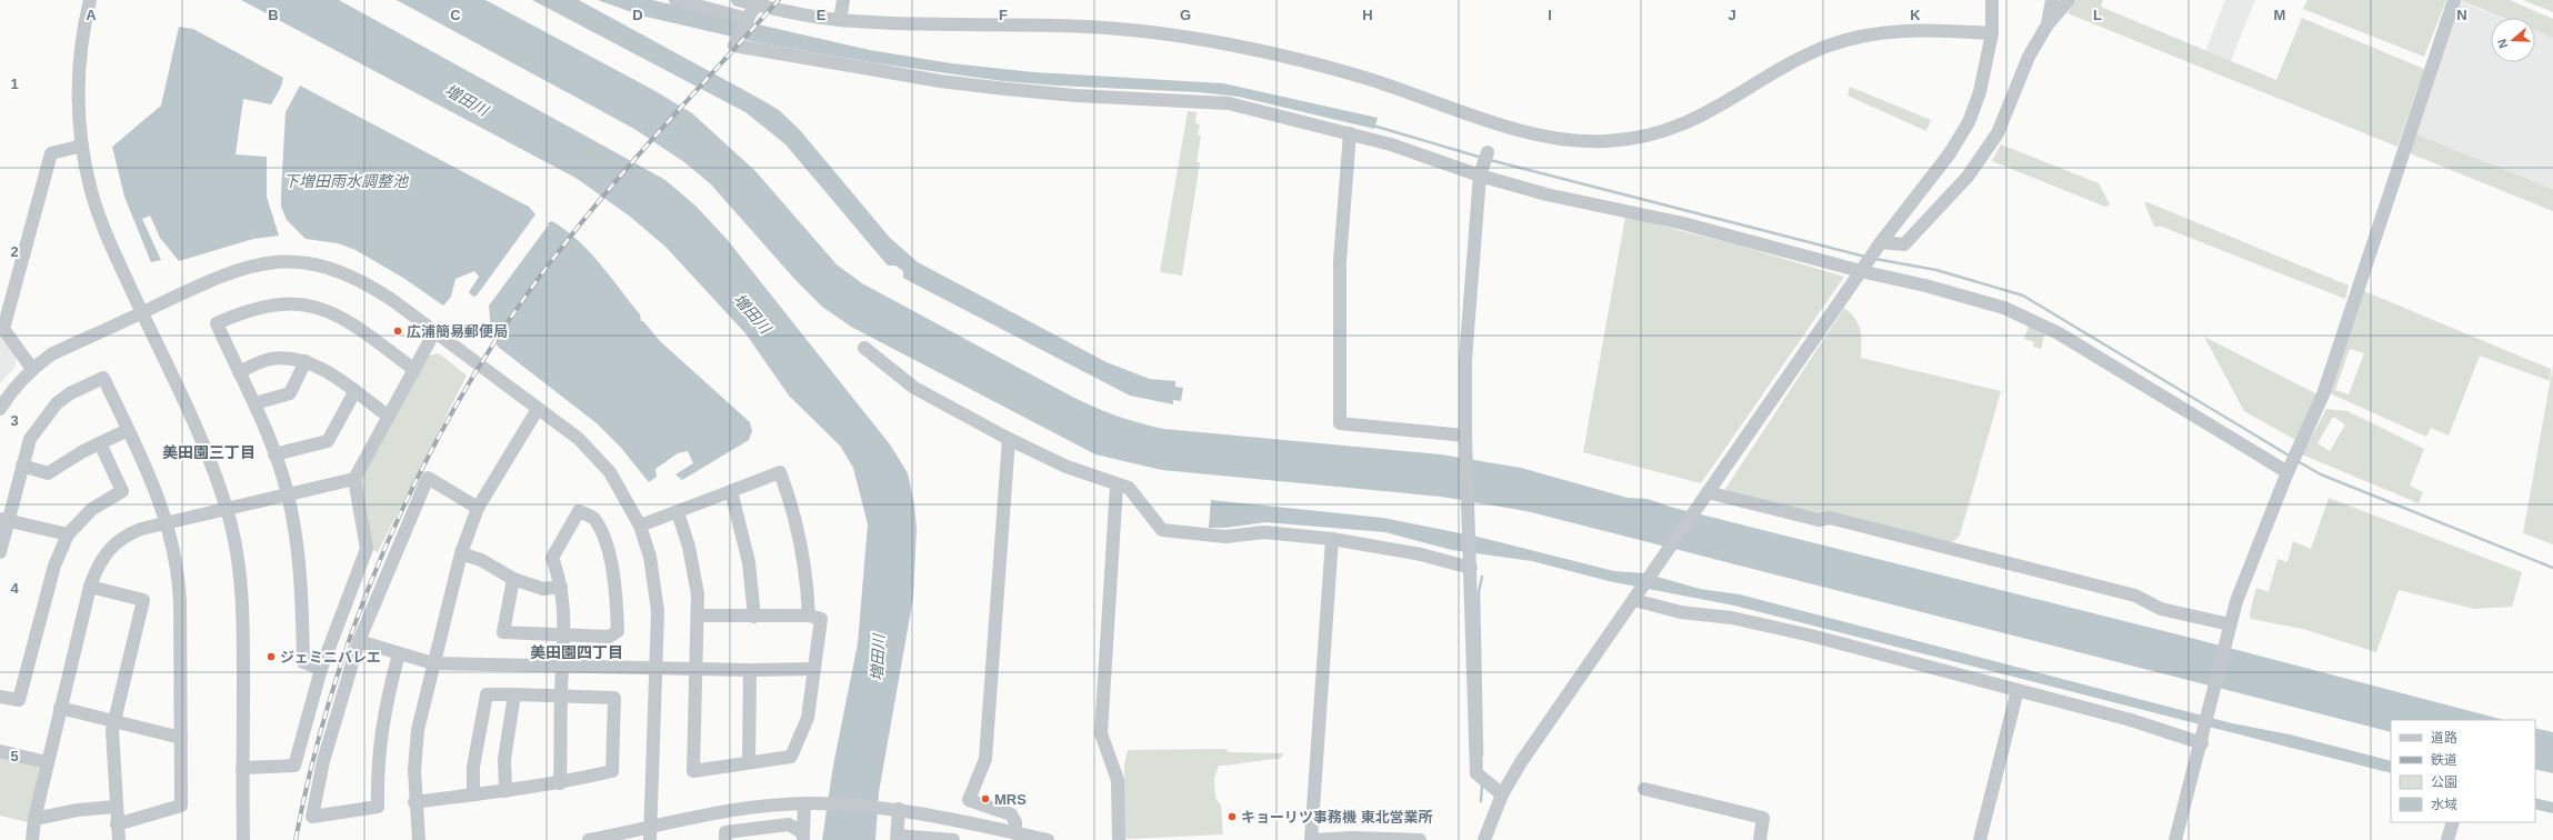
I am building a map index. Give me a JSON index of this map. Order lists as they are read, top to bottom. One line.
{"districts":["美田園三丁目","美田園四丁目"],"water":["増田川","下増田雨水調整池"],"places":["広浦簡易郵便局","ジェミニバレエ","MRS","キョーリツ事務機 東北営業所"],"legend":["道路","鉄道","公園","水域"],"north":"left","grid":{"columns":["A","B","C","D","E","F","G","H","I","J","K","L","M","N"],"rows":["1","2","3","4","5"]}}
